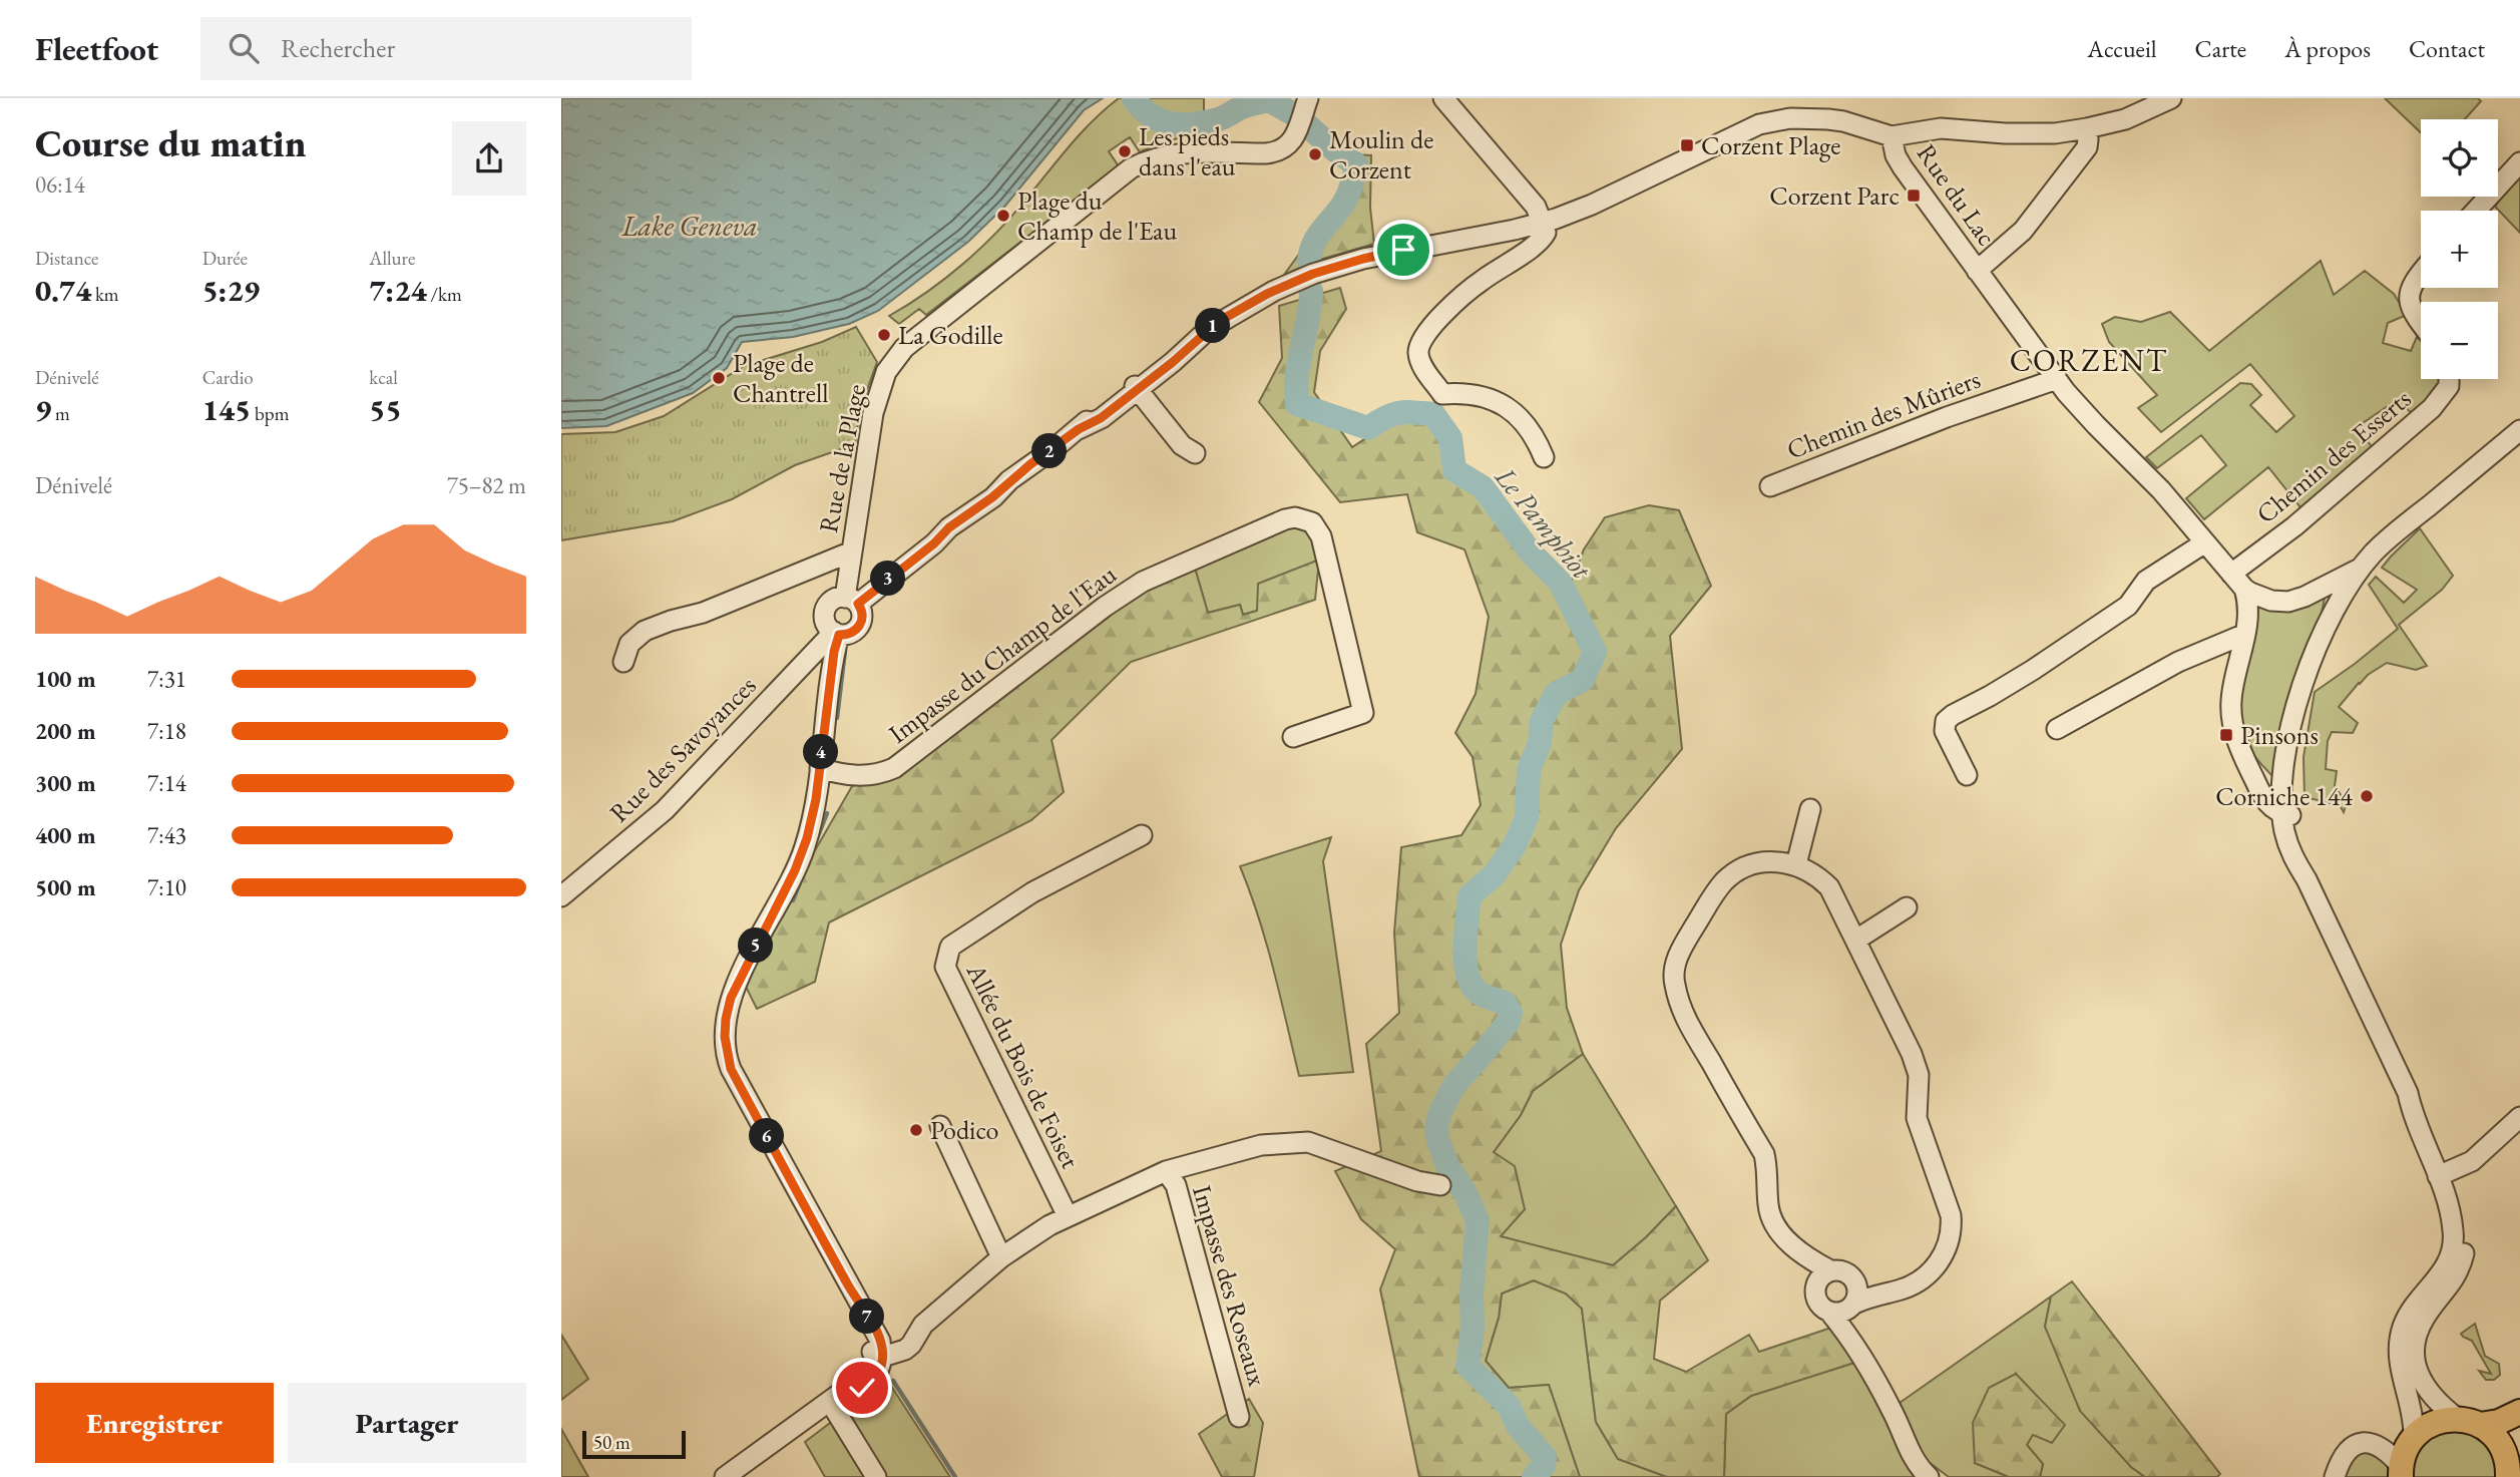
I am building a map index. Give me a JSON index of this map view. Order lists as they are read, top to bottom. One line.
{"streets":{"street":["Rue du Lac","Chemin des Mûriers","Chemin des Esserts","Rue de la Plage","Impasse du Champ de l'Eau","Rue des Savoyances","Allée du Bois de Foiset","Impasse des Roseaux"]},"crossings":[["Rue du Lac","Chemin des Mûriers"],["Rue du Lac","Chemin des Esserts"],["Rue du Lac","Rue de la Plage"],["Rue du Lac","Rue des Savoyances"],["Rue de la Plage","Rue des Savoyances"]],"districts":["CORZENT"],"water":["Lake Geneva","Le Pamphiot"],"places":{"transit":["Corzent Plage","Corzent Parc","Pinsons"],"other":["Les pieds dans l'eau","Moulin de Corzent","Plage du Champ de l'Eau","La Godille","Plage de Chantrell","Corniche 144","Podico"]},"scale_bar":"50 m","page":{"header":"Fleetfoot","search":"Rechercher","nav":["Accueil","Carte","À propos","Contact"],"heading":["Course du matin","06:14"],"map_buttons":["+","−"],"stats":[["Distance","0.74 km"],["Durée","5:29"],["Allure","7:24 /km"],["Dénivelé","9 m"],["Cardio","145 bpm"],["kcal","55"]],"pins":["1","2","3","4","5","6","7"],"chart":["Dénivelé","75–82 m"],"list":[{"name":"100 m","note":"7:31"},{"name":"200 m","note":"7:18"},{"name":"300 m","note":"7:14"},{"name":"400 m","note":"7:43"},{"name":"500 m","note":"7:10"}],"buttons":["Enregistrer","Partager"],"scale":"50 m"}}
